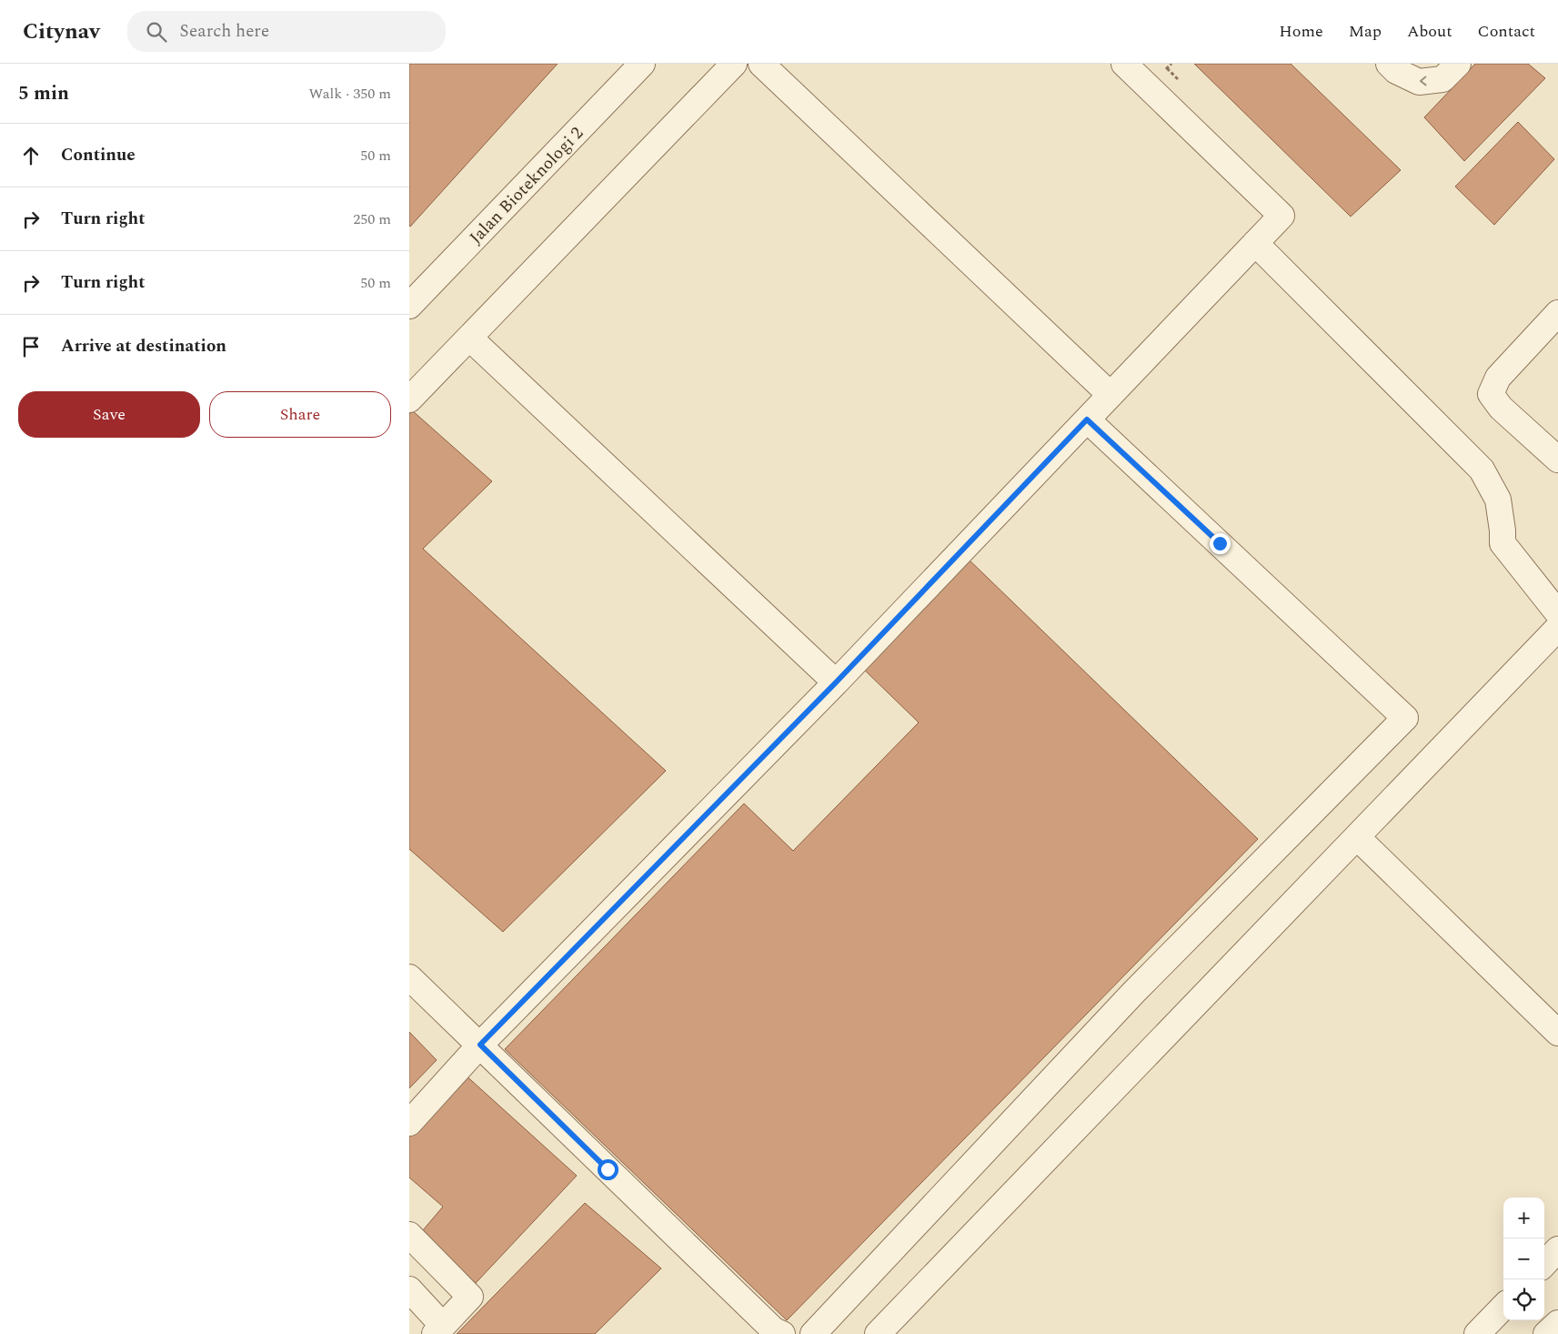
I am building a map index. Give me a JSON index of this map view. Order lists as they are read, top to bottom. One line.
{"streets":{"street":["Jalan Bioteknologi 2"]},"page":{"header":"Citynav","search":"Search here","nav":["Home","Map","About","Contact"],"heading":["5 min","Walk · 350 m"],"list":[["Continue","50 m"],["Turn right","250 m"],["Turn right","50 m"],"Arrive at destination"],"buttons":["Save","Share"],"map_buttons":["+","−"]}}
